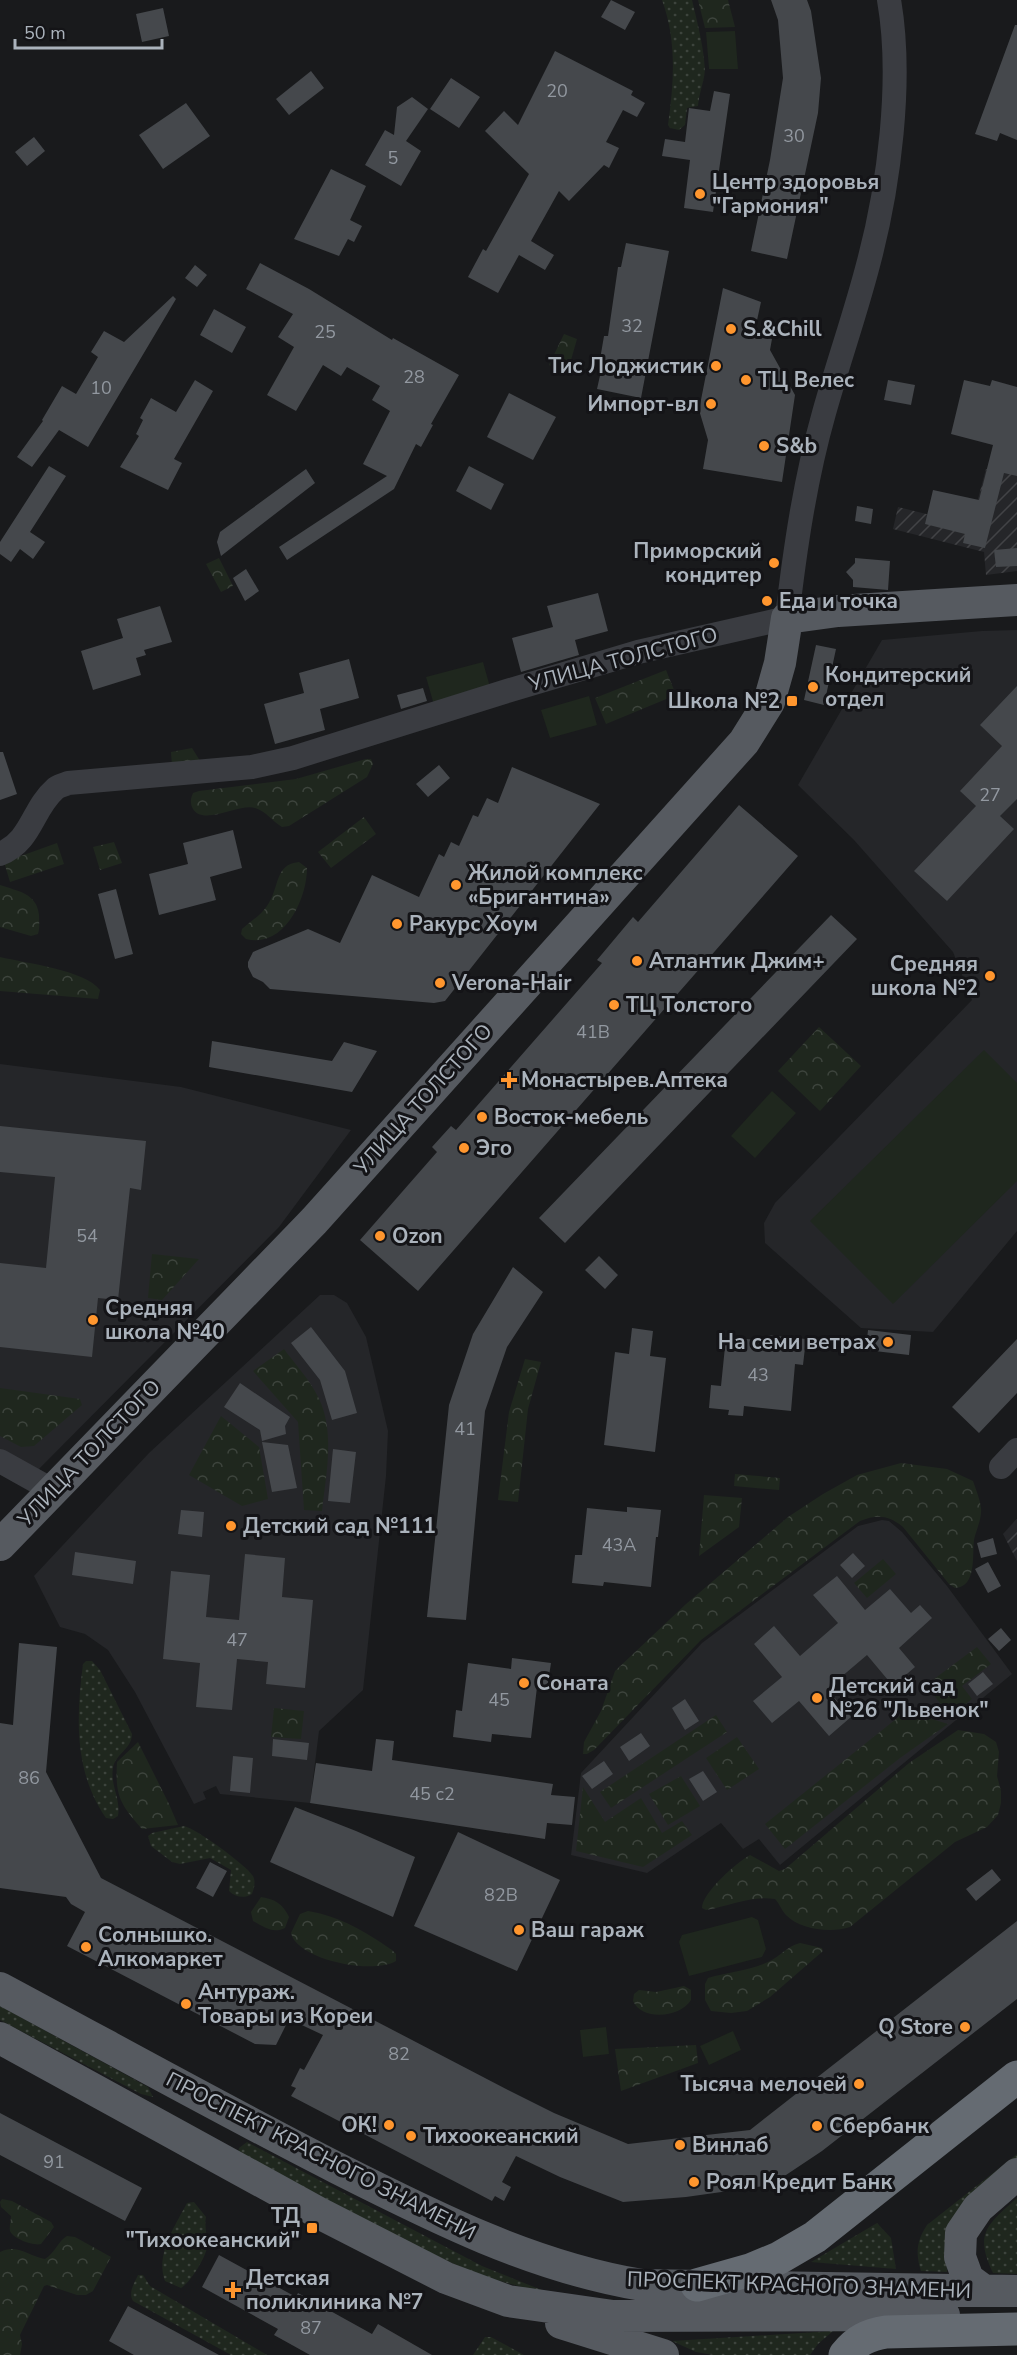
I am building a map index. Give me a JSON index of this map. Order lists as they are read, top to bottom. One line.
{"streets":{"main road":["УЛИЦА ТОЛСТОГО","ПРОСПЕКТ КРАСНОГО ЗНАМЕНИ"]},"places":{"other":["Центр здоровья \"Гармония\"","S.&Chill","Тис Лоджистик","ТЦ Велес","Импорт-вл","S&b","Приморский кондитер","Еда и точка","Кондитерский отдел","Жилой комплекс «Бригантина»","Ракурс Хоум","Атлантик Джим+","Средняя школа №2","Verona-Hair","ТЦ Толстого","Восток-мебель","Эго","Ozon","Средняя школа №40","На семи ветрах","Детский сад №111","Соната","Детский сад №26 \"Львенок\"","Ваш гараж","Солнышко. Алкомаркет","Антураж. Товары из Кореи","Q Store","Тысяча мелочей","ОК!","Сбербанк","Тихоокеанский","Винлаб","Роял Кредит Банк"],"transit":["Школа №2","ТД \"Тихоокеанский\""],"health":["Монастырев.Аптека","Детская поликлиника №7"]},"house_numbers":["20","30","5","32","25","28","10","27","41В","54","43","41","43А","47","45","86","45 с2","82В","82","91","87"],"scale_bar":"50 m"}
